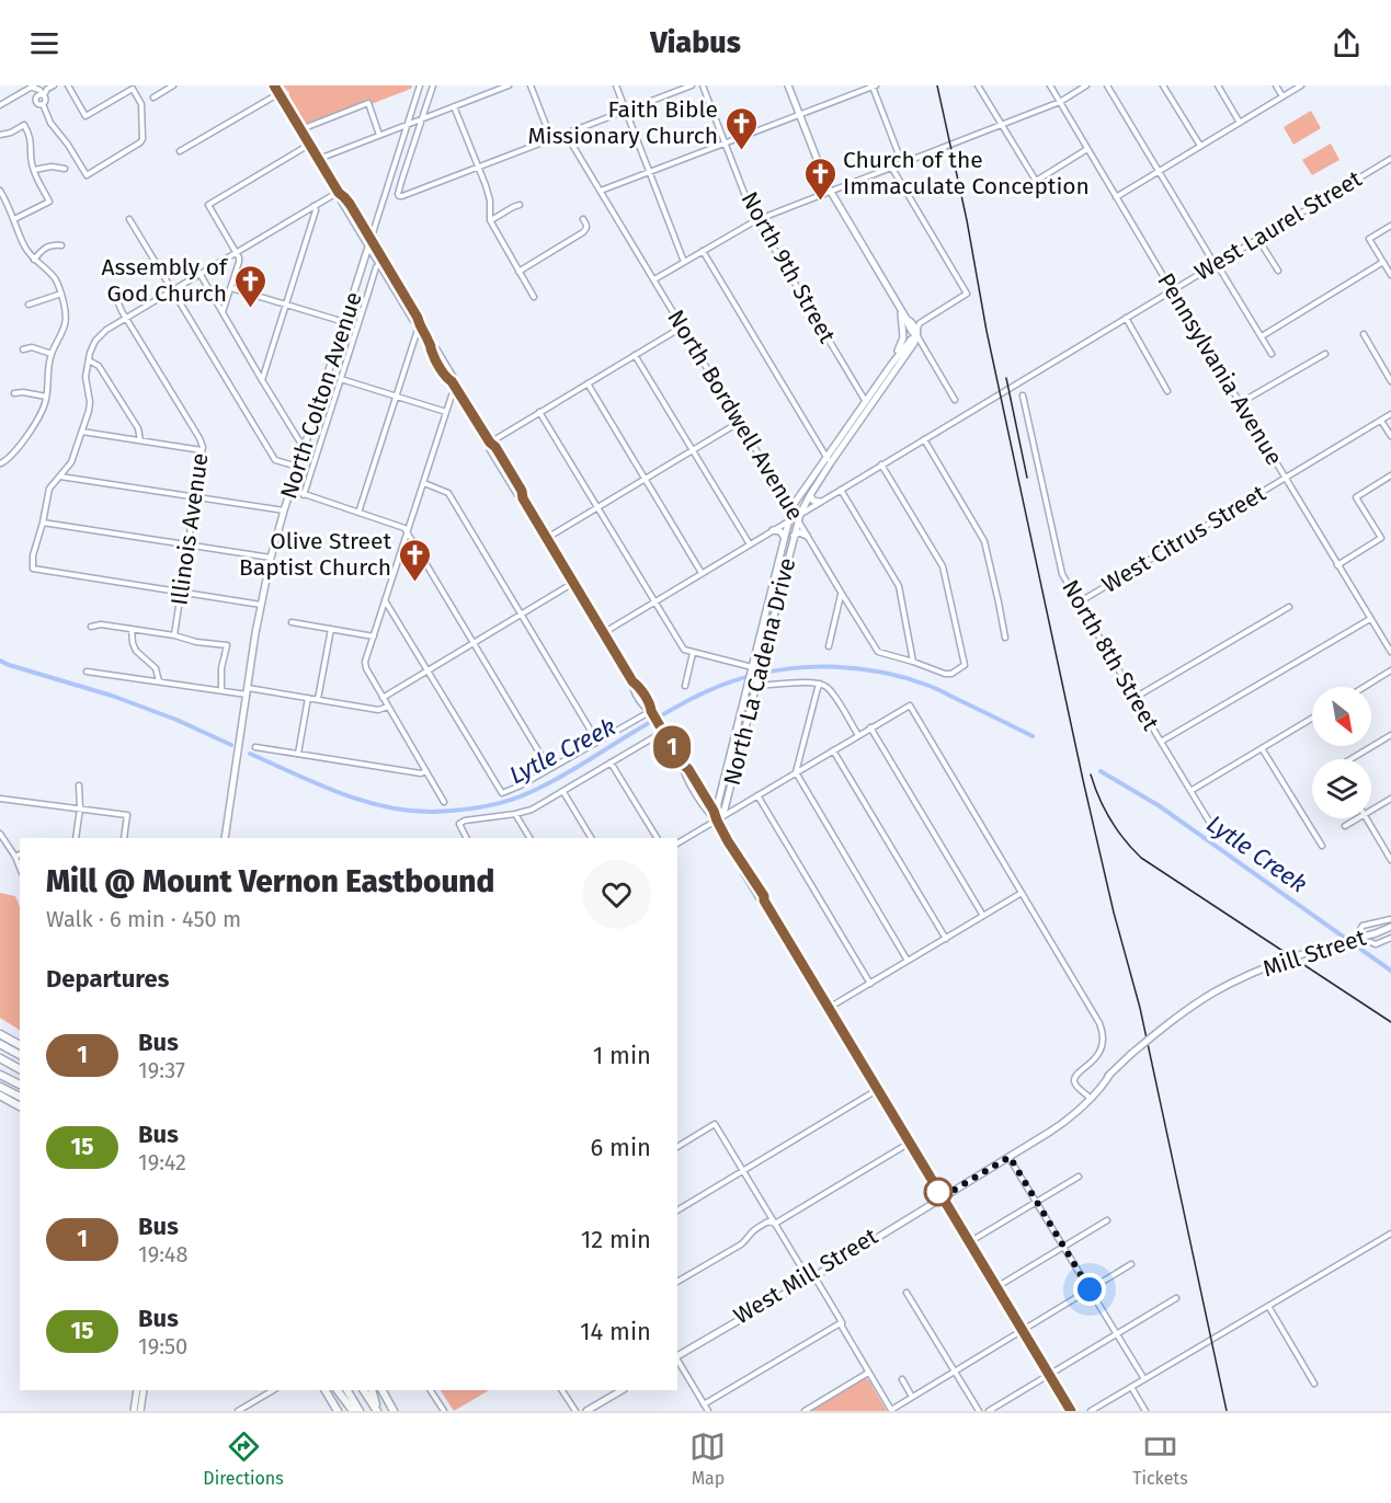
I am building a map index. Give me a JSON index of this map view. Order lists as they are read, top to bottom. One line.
{"streets":{"main road":["North Colton Avenue","North La Cadena Drive","Mill Street","West Mill Street"],"street":["West Laurel Street","North 9th Street","Pennsylvania Avenue","North Bordwell Avenue","Illinois Avenue","West Citrus Street","North 8th Street"]},"crossings":[["West Laurel Street","Pennsylvania Avenue"],["West Laurel Street","North Bordwell Avenue"],["West Laurel Street","North La Cadena Drive"],["North 9th Street","North La Cadena Drive"],["Pennsylvania Avenue","West Citrus Street"],["North Bordwell Avenue","North La Cadena Drive"],["West Citrus Street","North 8th Street"],["Mill Street","West Mill Street"]],"water":["Lytle Creek"],"places":{"church":["Faith Bible Missionary Church","Church of the Immaculate Conception","Assembly of God Church","Olive Street Baptist Church"]},"lines":["bus line 1"],"north":"bottom right","page":{"header":"Viabus","on_map":"1","heading":[["Mill @ Mount Vernon Eastbound","Walk · 6 min · 450 m"],"Departures"],"list":[{"mark":"1","name":"Bus","note":"19:37","value":"1 min"},{"mark":"15","name":"Bus","note":"19:42","value":"6 min"},{"mark":"1","name":"Bus","note":"19:48","value":"12 min"},{"mark":"15","name":"Bus","note":"19:50","value":"14 min"}],"tabs":["Directions","Map","Tickets"]}}
